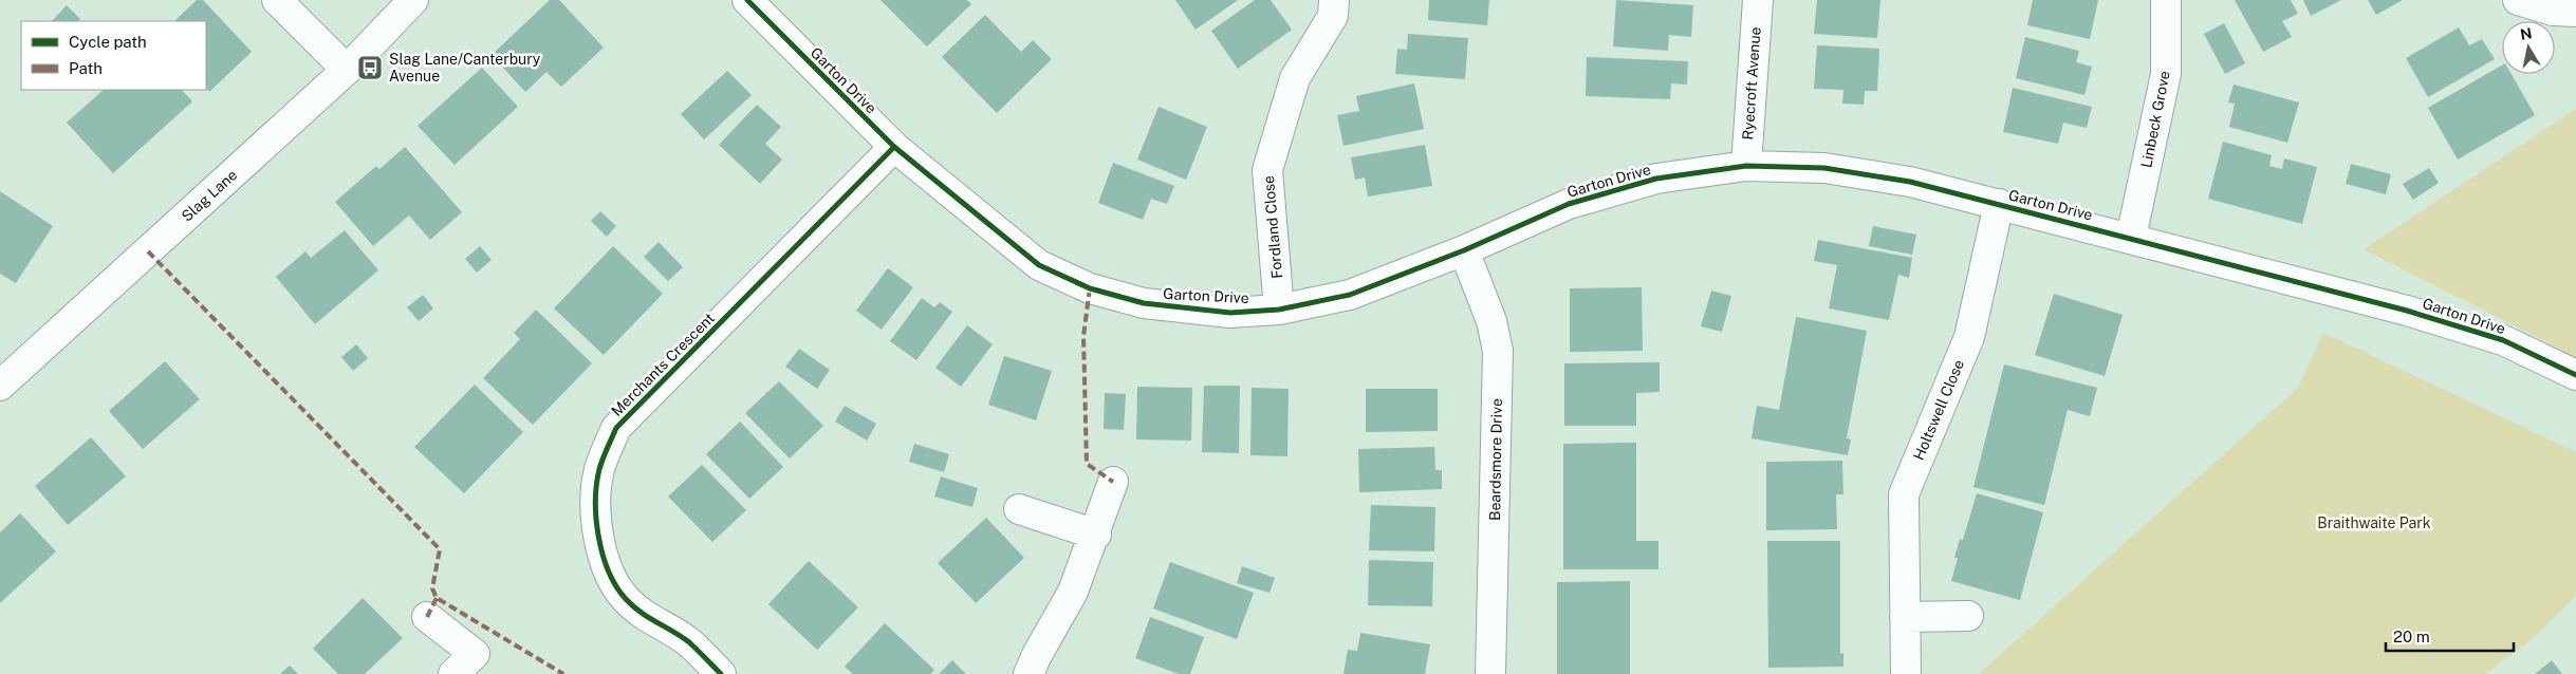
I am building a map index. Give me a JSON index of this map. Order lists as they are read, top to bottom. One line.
{"streets":{"street":["Garton Drive","Ryecroft Avenue","Linbeck Grove","Slag Lane","Fordland Close","Merchants Crescent","Holtswell Close","Beardsmore Drive"]},"crossings":[["Garton Drive","Ryecroft Avenue"],["Garton Drive","Linbeck Grove"],["Garton Drive","Fordland Close"],["Garton Drive","Merchants Crescent"],["Garton Drive","Holtswell Close"],["Garton Drive","Beardsmore Drive"]],"parks":["Braithwaite Park"],"places":{"bus stop":["Slag Lane/Canterbury Avenue"]},"legend":["Cycle path","Path"],"scale_bar":"20 m","north":"top"}
